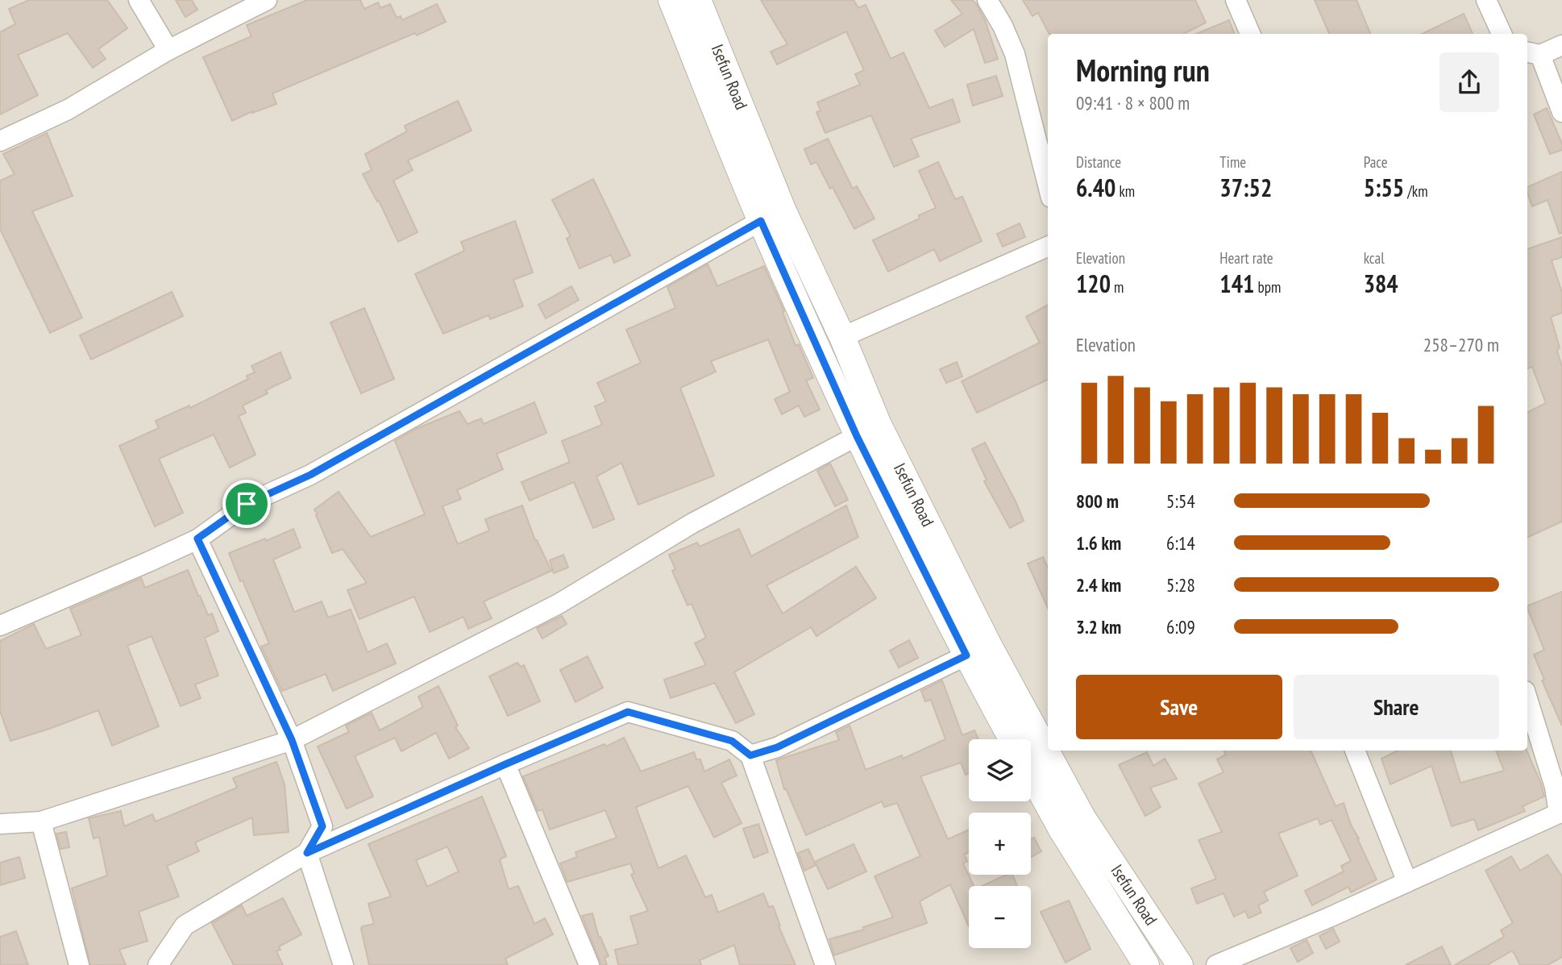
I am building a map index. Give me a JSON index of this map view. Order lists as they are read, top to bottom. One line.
{"streets":{"street":["Isefun Road"]},"page":{"heading":["Morning run","09:41 · 8 × 800 m"],"stats":[["Distance","6.40 km"],["Time","37:52"],["Pace","5:55 /km"],["Elevation","120 m"],["Heart rate","141 bpm"],["kcal","384"]],"chart":["Elevation","258–270 m"],"list":[{"name":"800 m","note":"5:54"},{"name":"1.6 km","note":"6:14"},{"name":"2.4 km","note":"5:28"},{"name":"3.2 km","note":"6:09"}],"buttons":["Save","Share"],"map_buttons":["+","−"]}}
